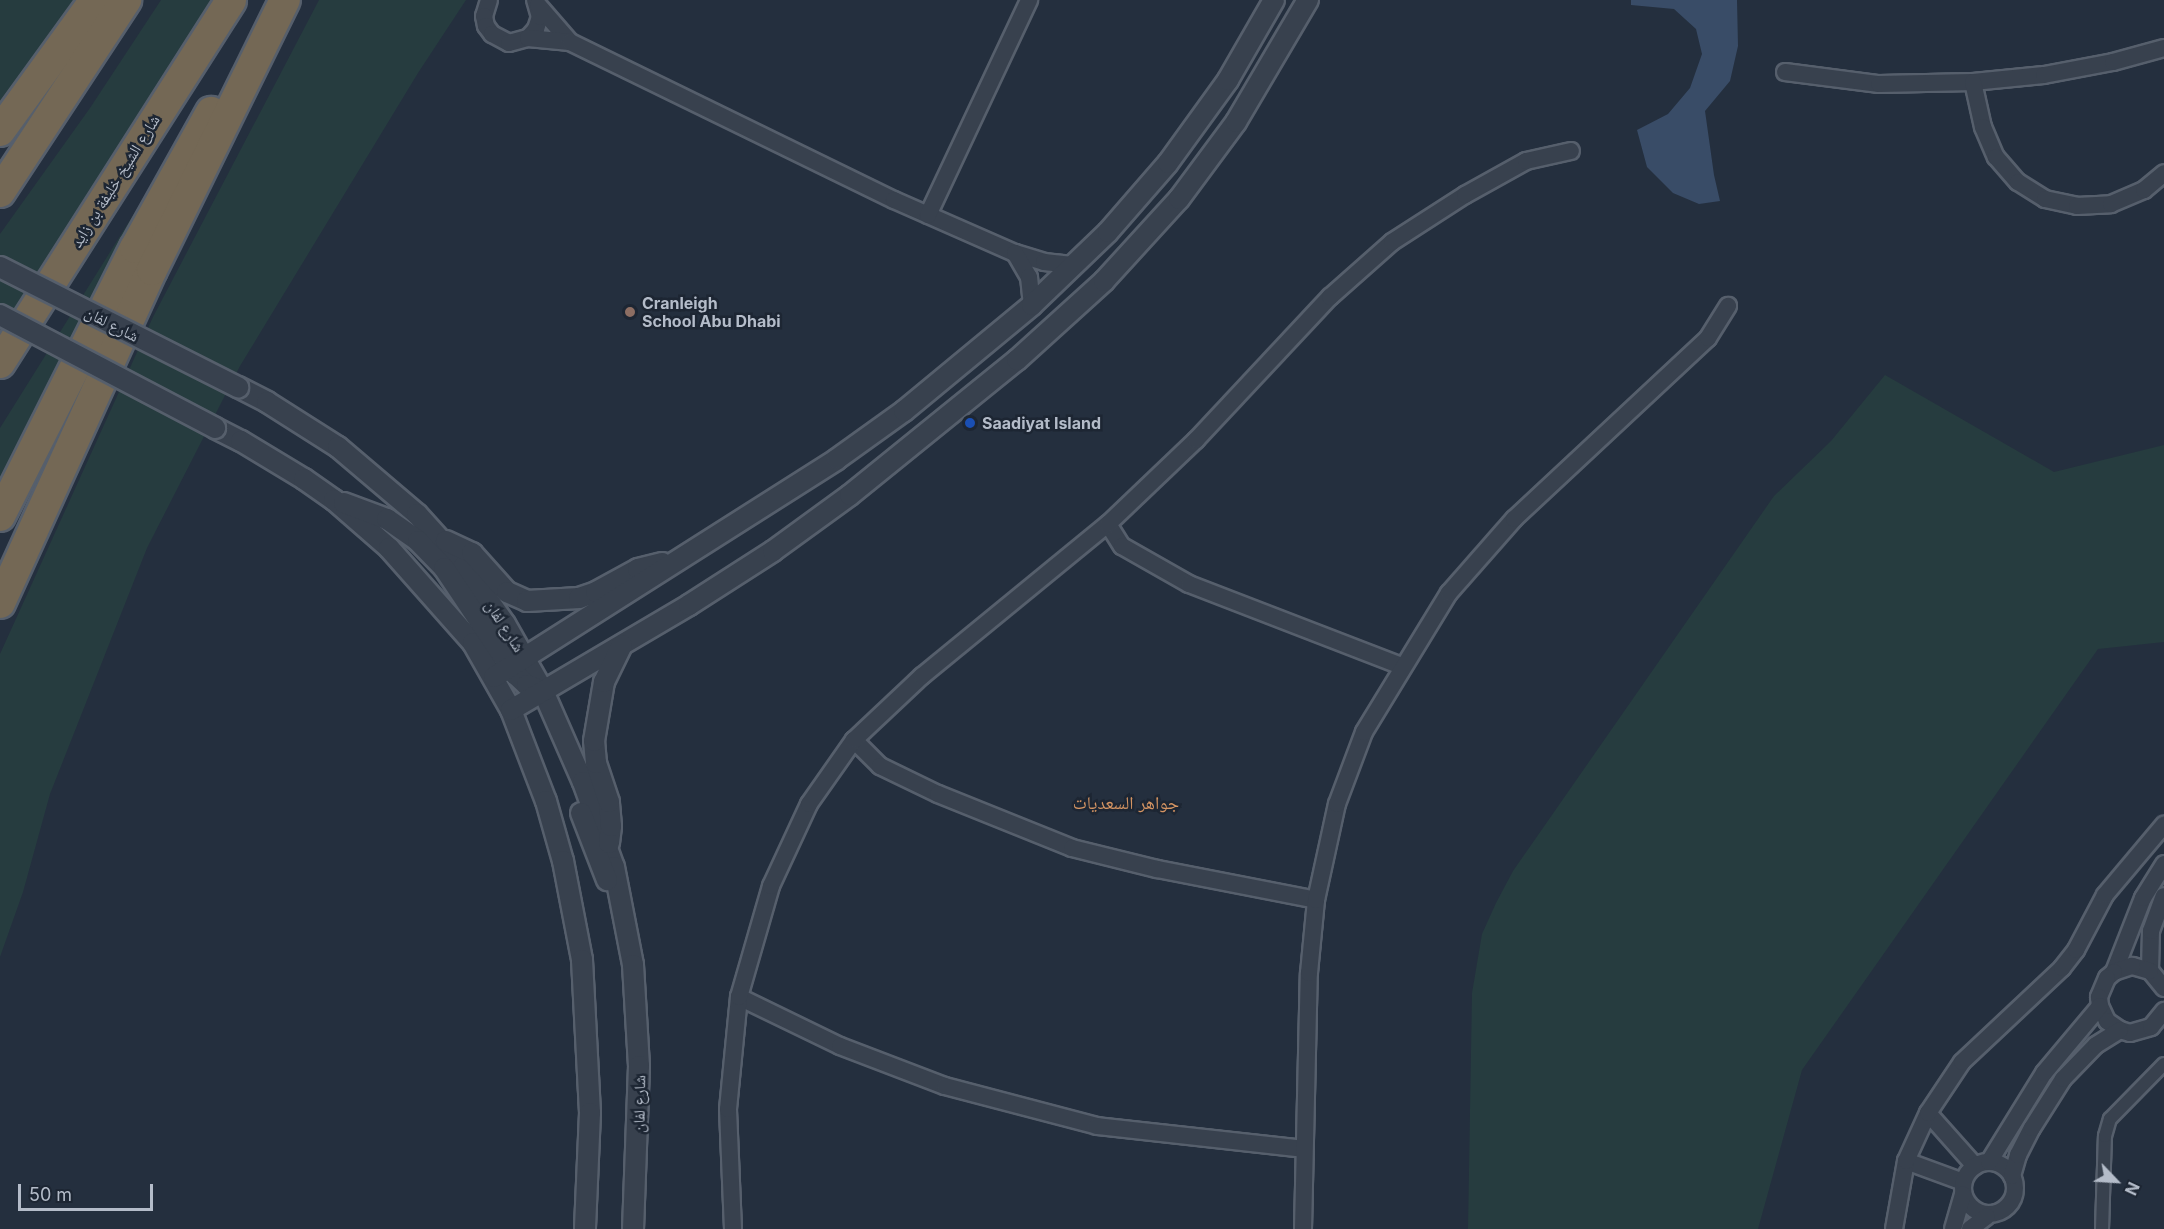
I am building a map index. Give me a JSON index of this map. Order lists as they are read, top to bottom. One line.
{"streets":{"highway":["شارع الشيخ خليفة بن زايد"],"street":["شارع لفان"]},"districts":["جواهر السعديات"],"places":["Cranleigh School Abu Dhabi","Saadiyat Island"],"scale_bar":"50 m","north":"bottom right"}
